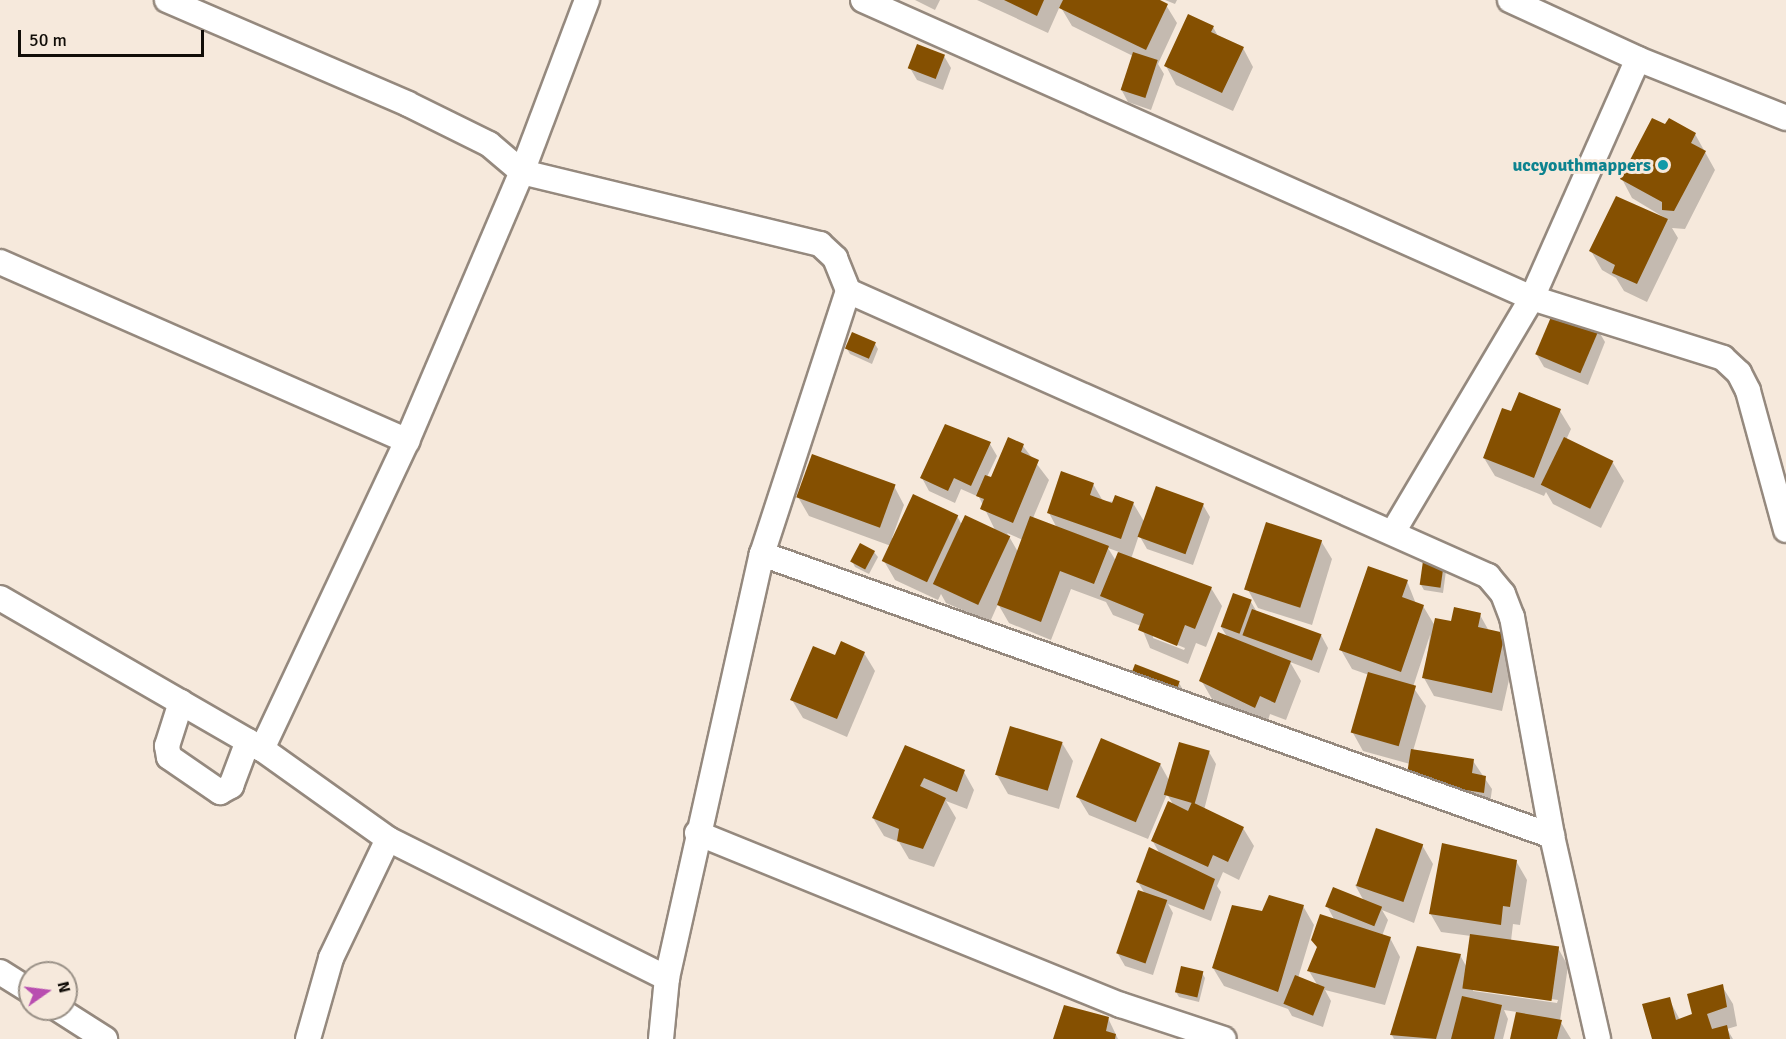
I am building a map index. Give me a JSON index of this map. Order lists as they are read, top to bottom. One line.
{"places":["uccyouthmappers"],"scale_bar":"50 m","north":"right"}
